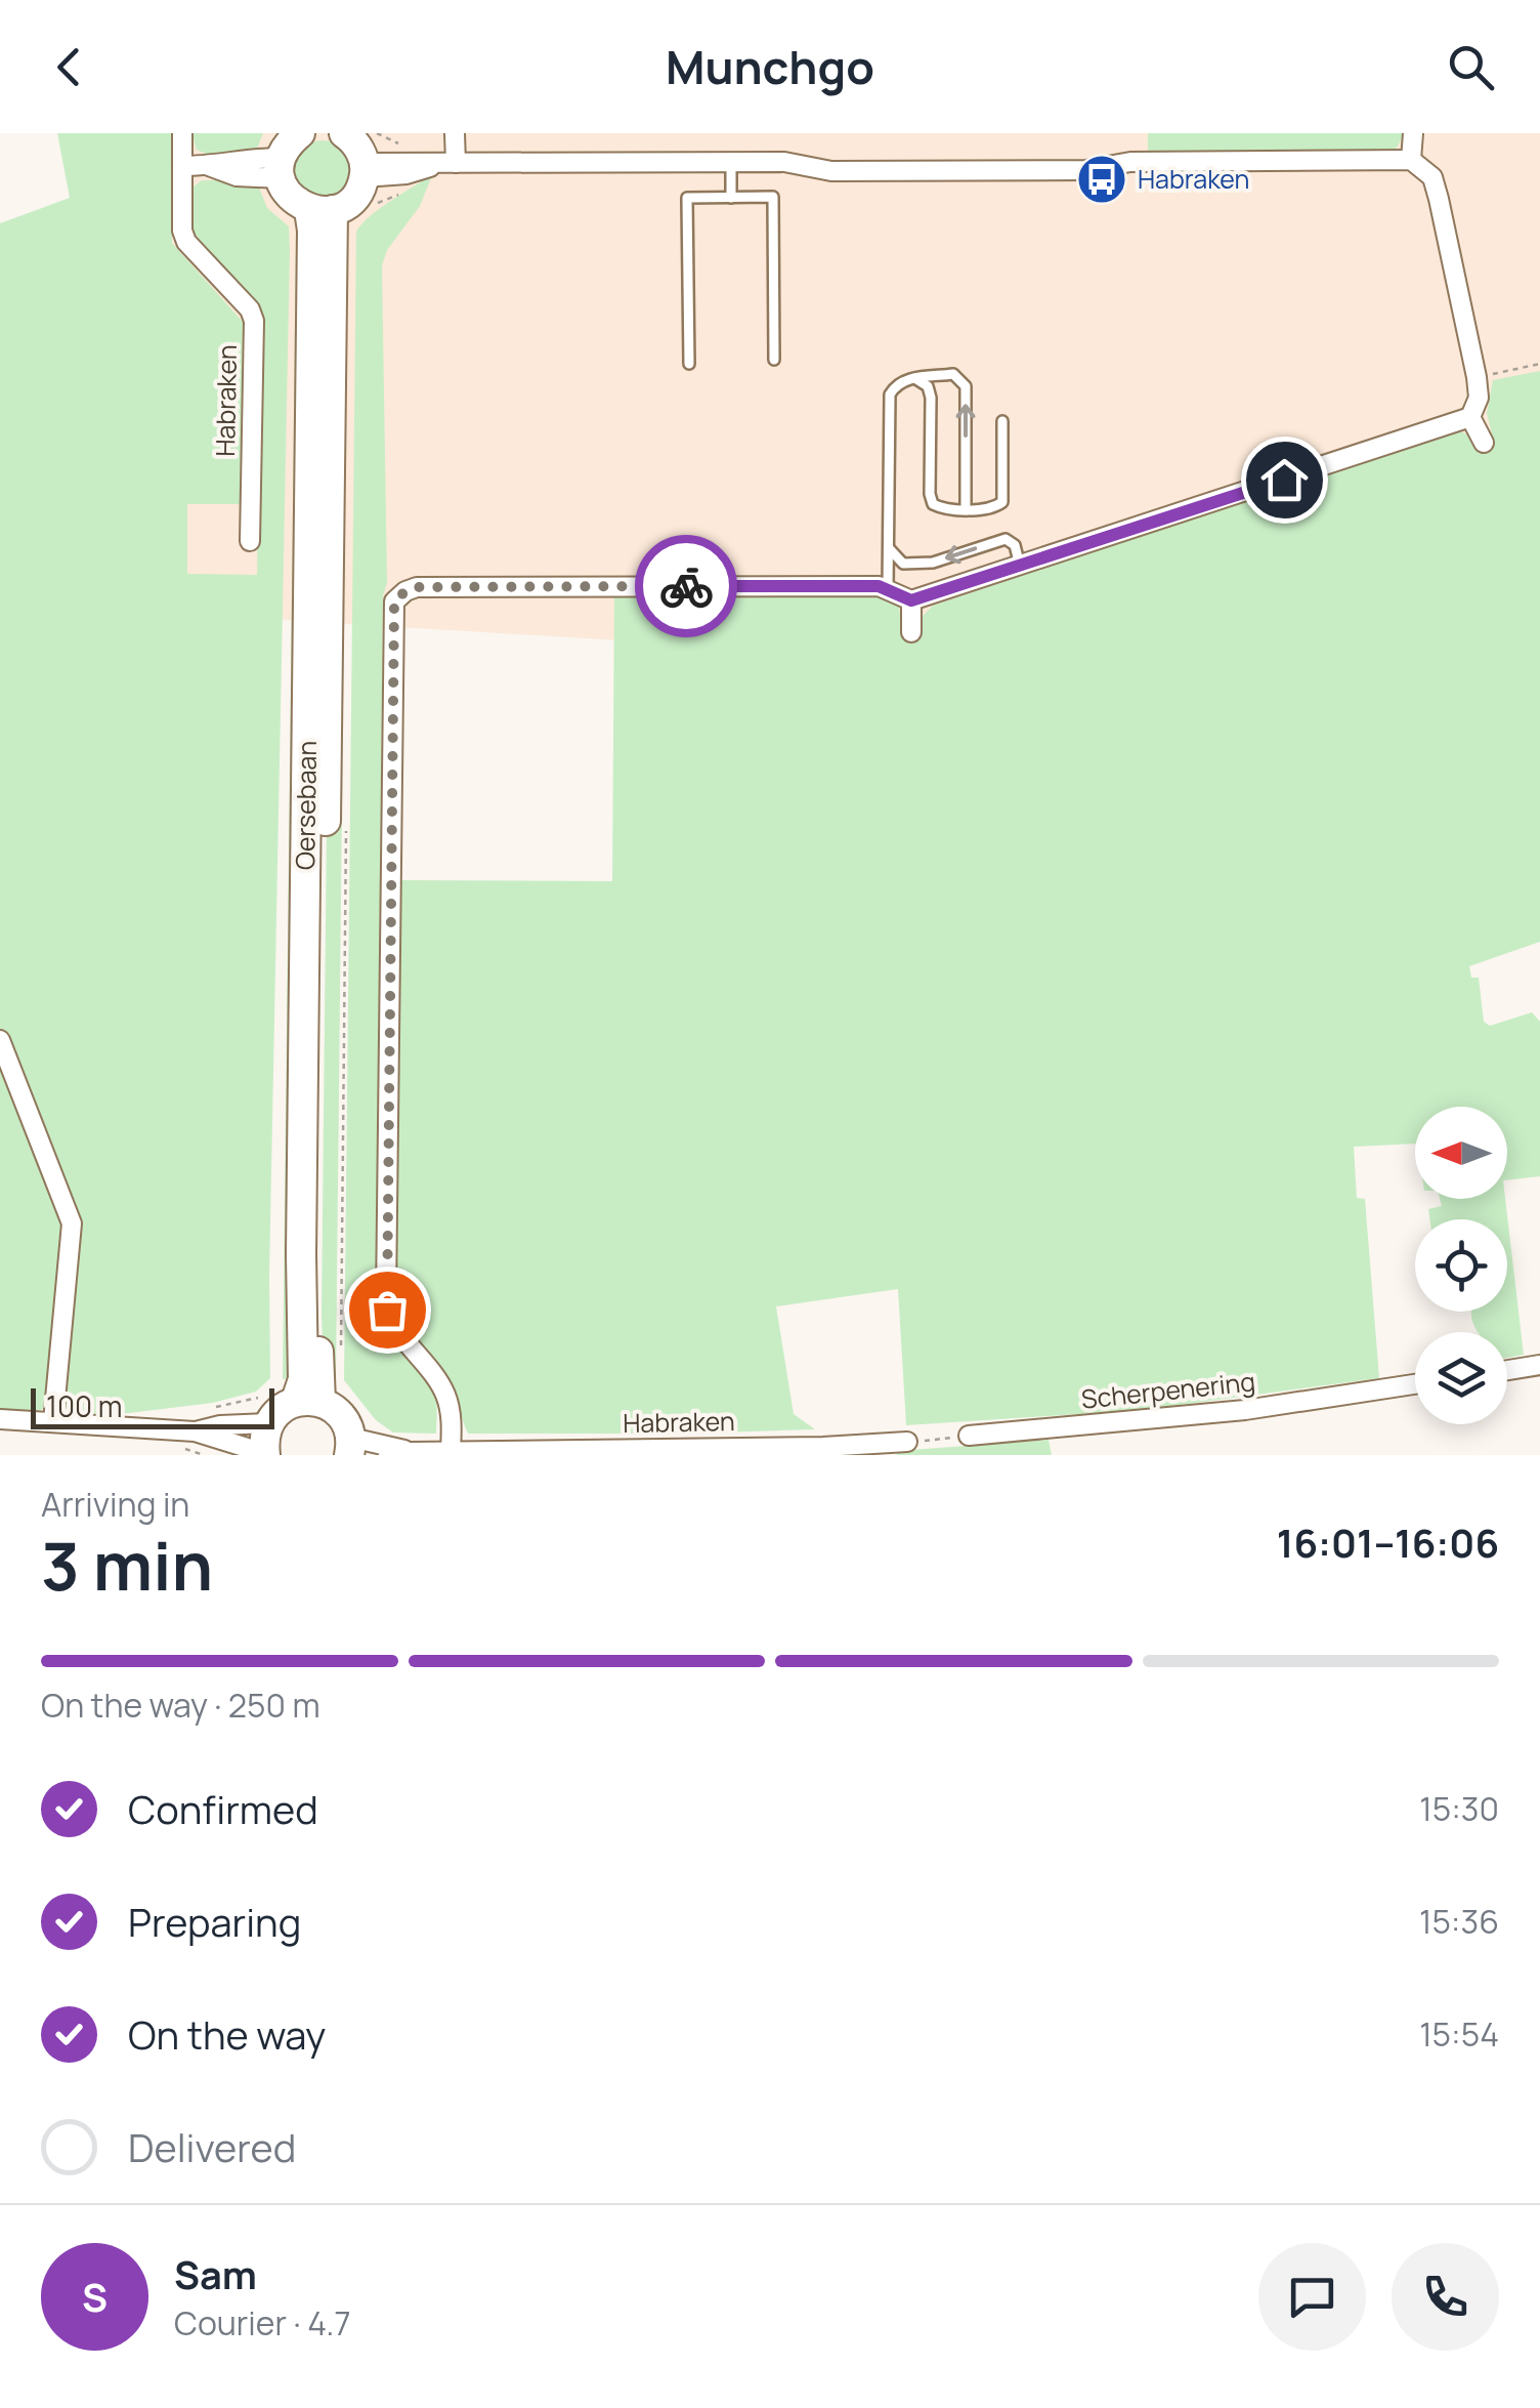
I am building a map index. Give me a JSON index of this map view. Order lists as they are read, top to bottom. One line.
{"streets":{"main road":["Oersebaan"],"street":["Habraken","Scherpenering"]},"places":{"bus stop":["Habraken"]},"scale_bar":"100 m","north":"left","page":{"header":"Munchgo","scale":"100 m","heading":["3 min","Arriving in","16:01–16:06"],"panel":["Sam","Courier · 4.7"],"bar":"On the way · 250 m","list":[["Confirmed","15:30"],["Preparing","15:36"],["On the way","15:54"],"Delivered"],"round":"S"}}
